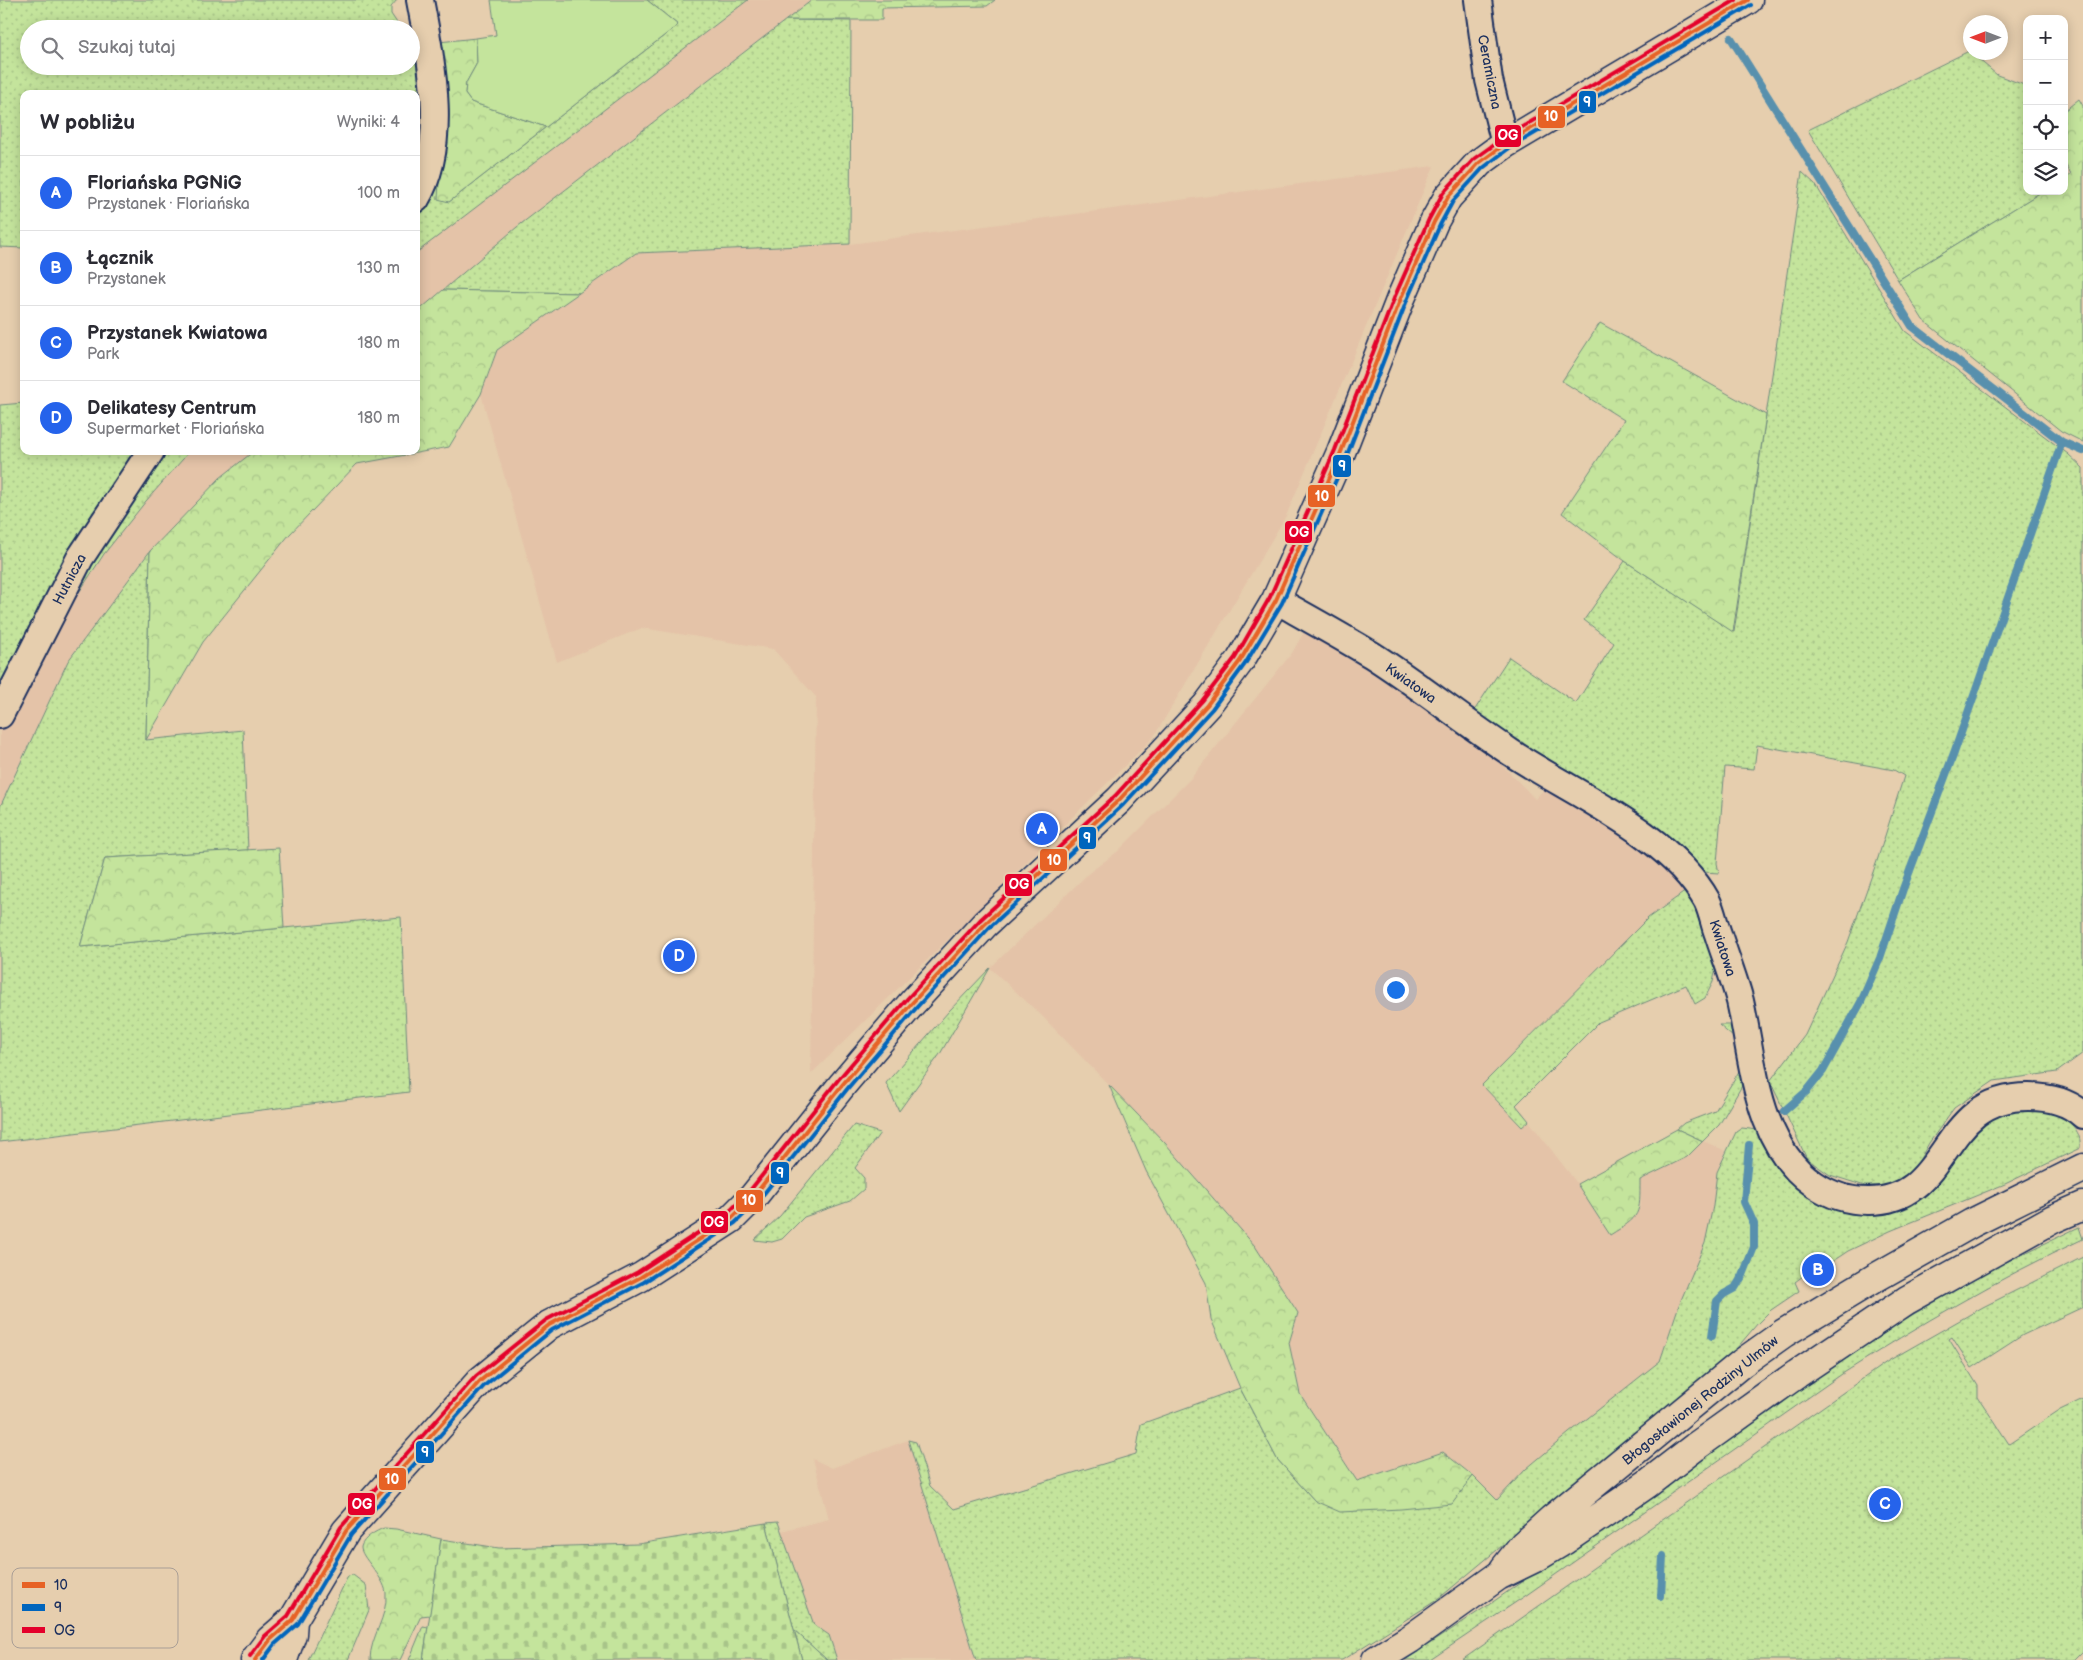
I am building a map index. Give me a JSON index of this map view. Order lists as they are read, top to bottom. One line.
{"streets":{"street":["Ceramiczna","Hutnicza","Kwiatowa","Błogosławionej Rodziny Ulmów"]},"lines":["transit line 10","transit line OG","transit line 9"],"legend":["10","9","OG"],"north":"left","page":{"map_buttons":["+","−"],"search":"Szukaj tutaj","heading":["W pobliżu","Wyniki: 4"],"list":[{"mark":"A","name":"Floriańska PGNiG","note":"Przystanek · Floriańska","value":"100 m"},{"mark":"B","name":"Łącznik","note":"Przystanek","value":"130 m"},{"mark":"C","name":"Przystanek Kwiatowa","note":"Park","value":"180 m"},{"mark":"D","name":"Delikatesy Centrum","note":"Supermarket · Floriańska","value":"180 m"}],"pins":["A","D","B","C"]}}
